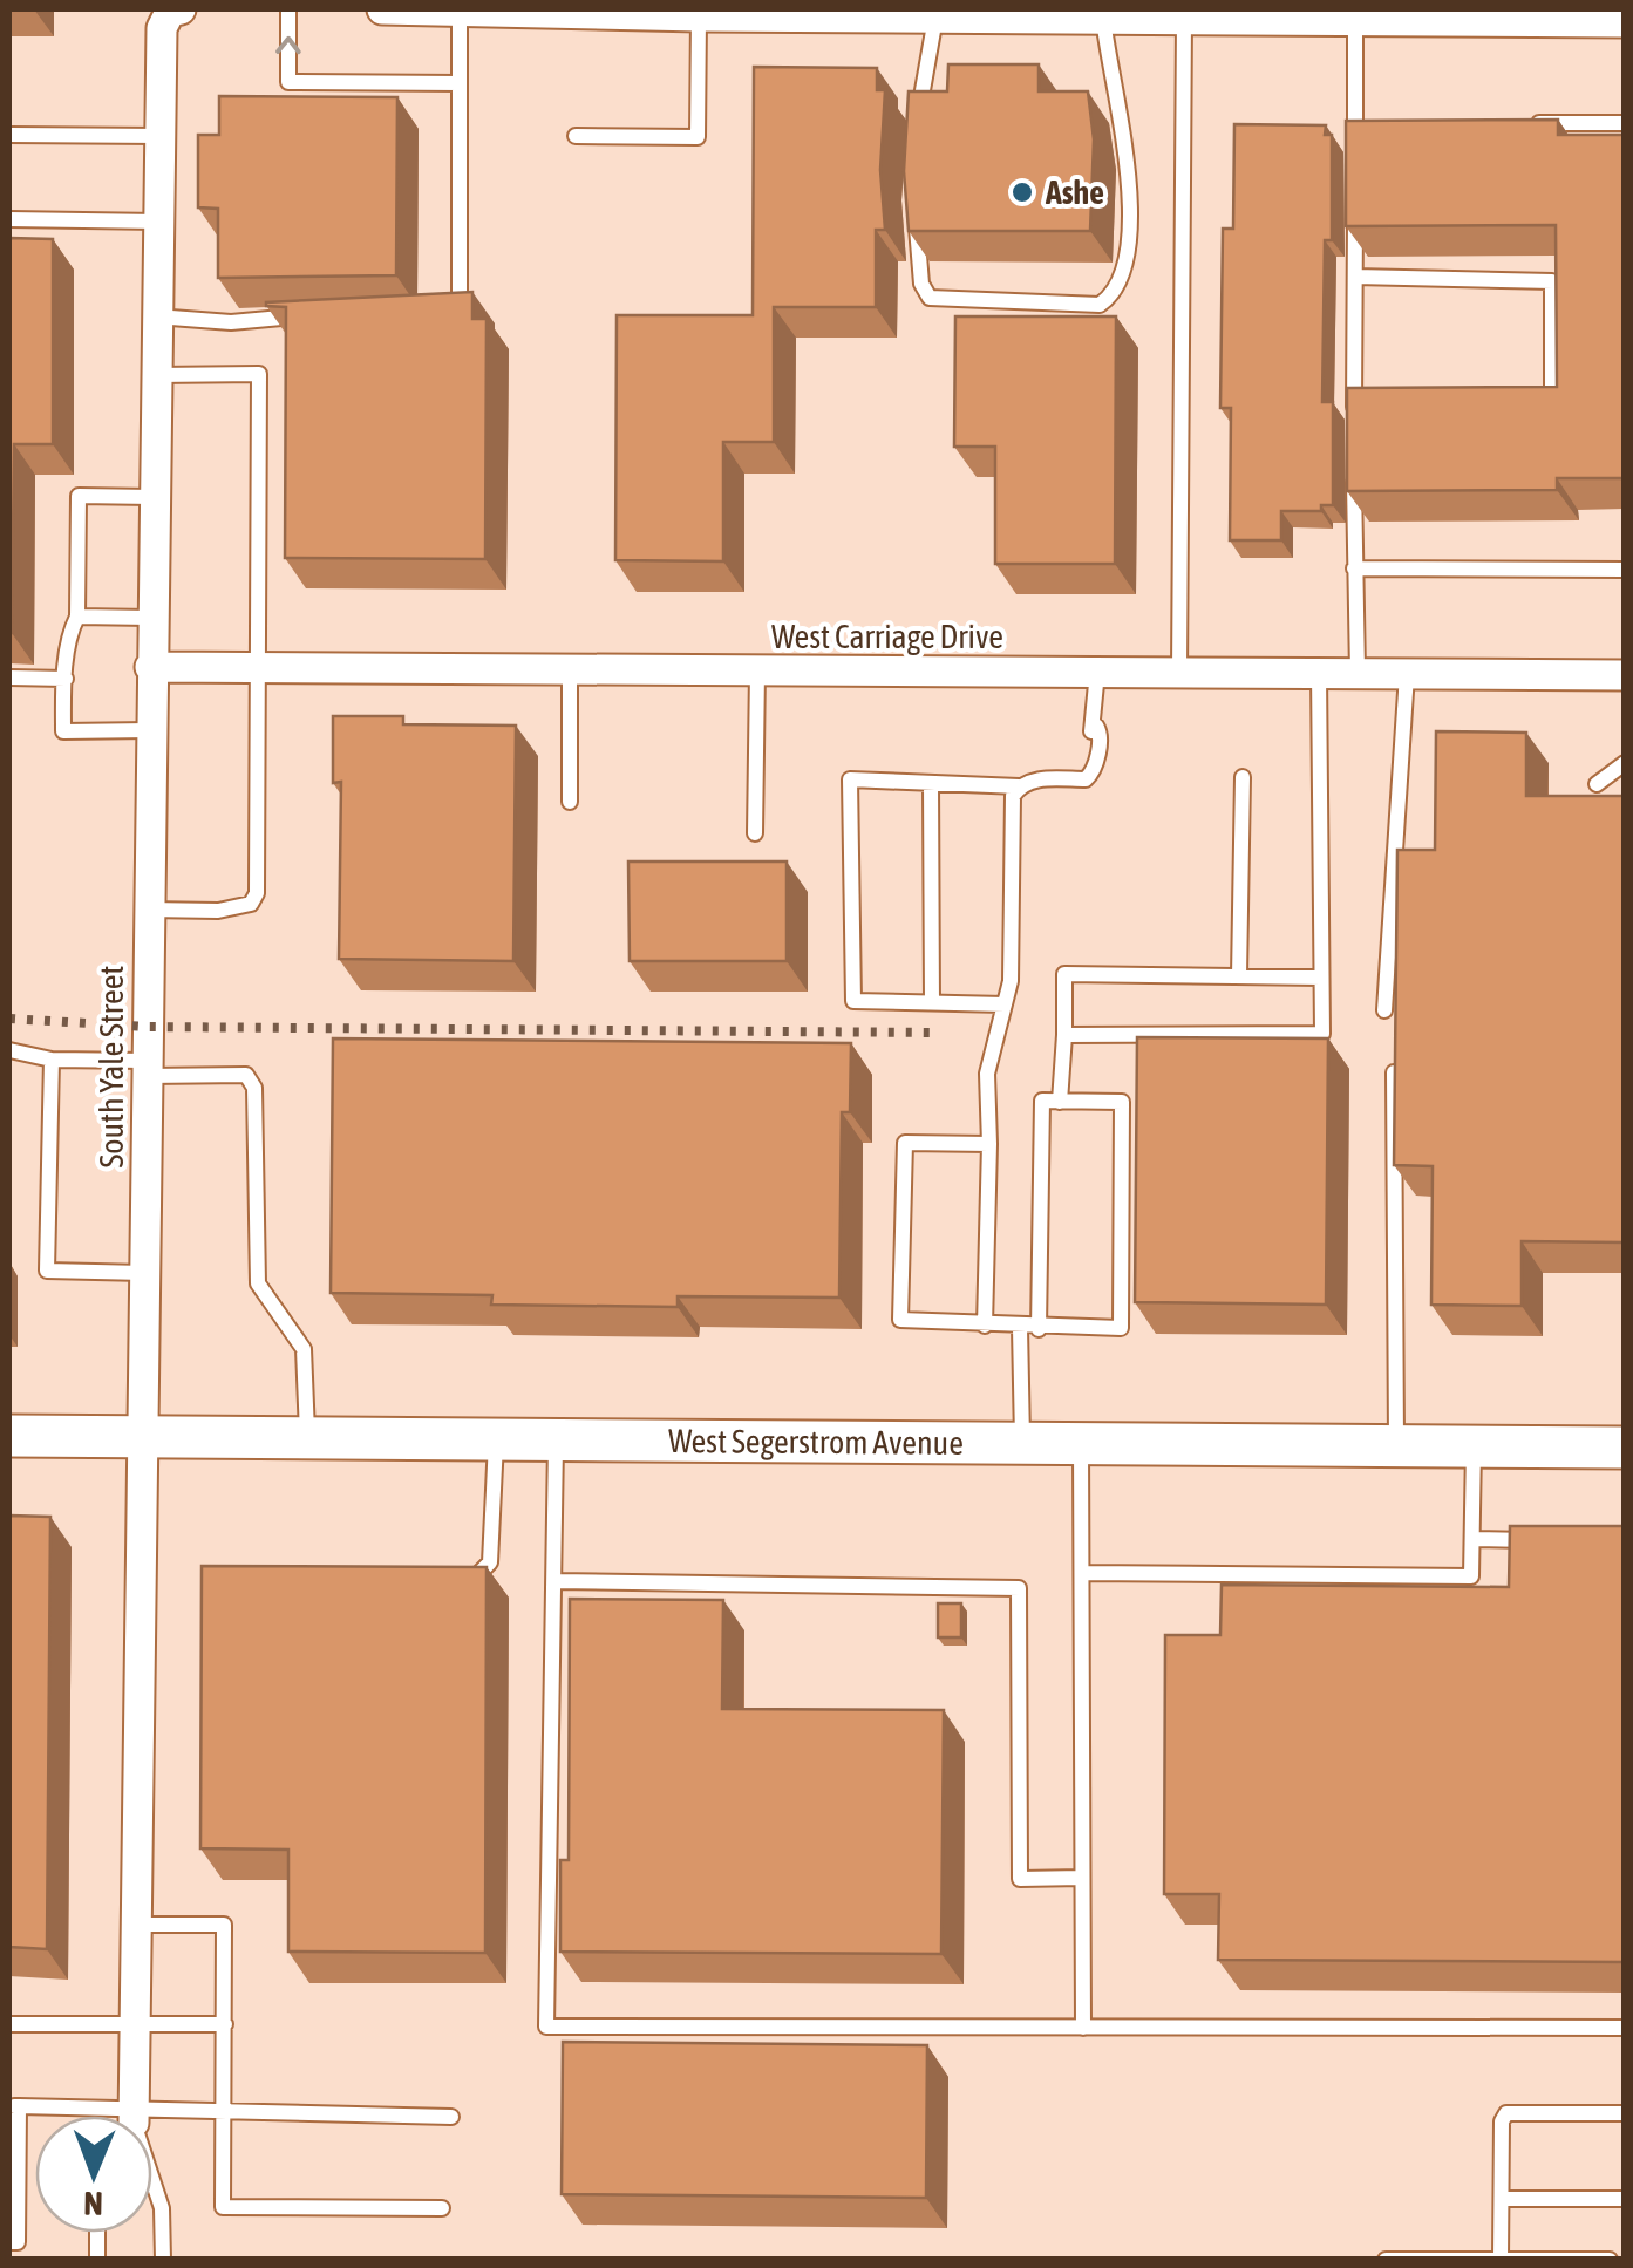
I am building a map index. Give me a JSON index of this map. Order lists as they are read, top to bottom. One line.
{"streets":{"main road":["West Segerstrom Avenue"],"street":["West Carriage Drive","South Yale Street"]},"crossings":[["West Carriage Drive","South Yale Street"],["South Yale Street","West Segerstrom Avenue"]],"places":["Ashe"],"north":"bottom"}
